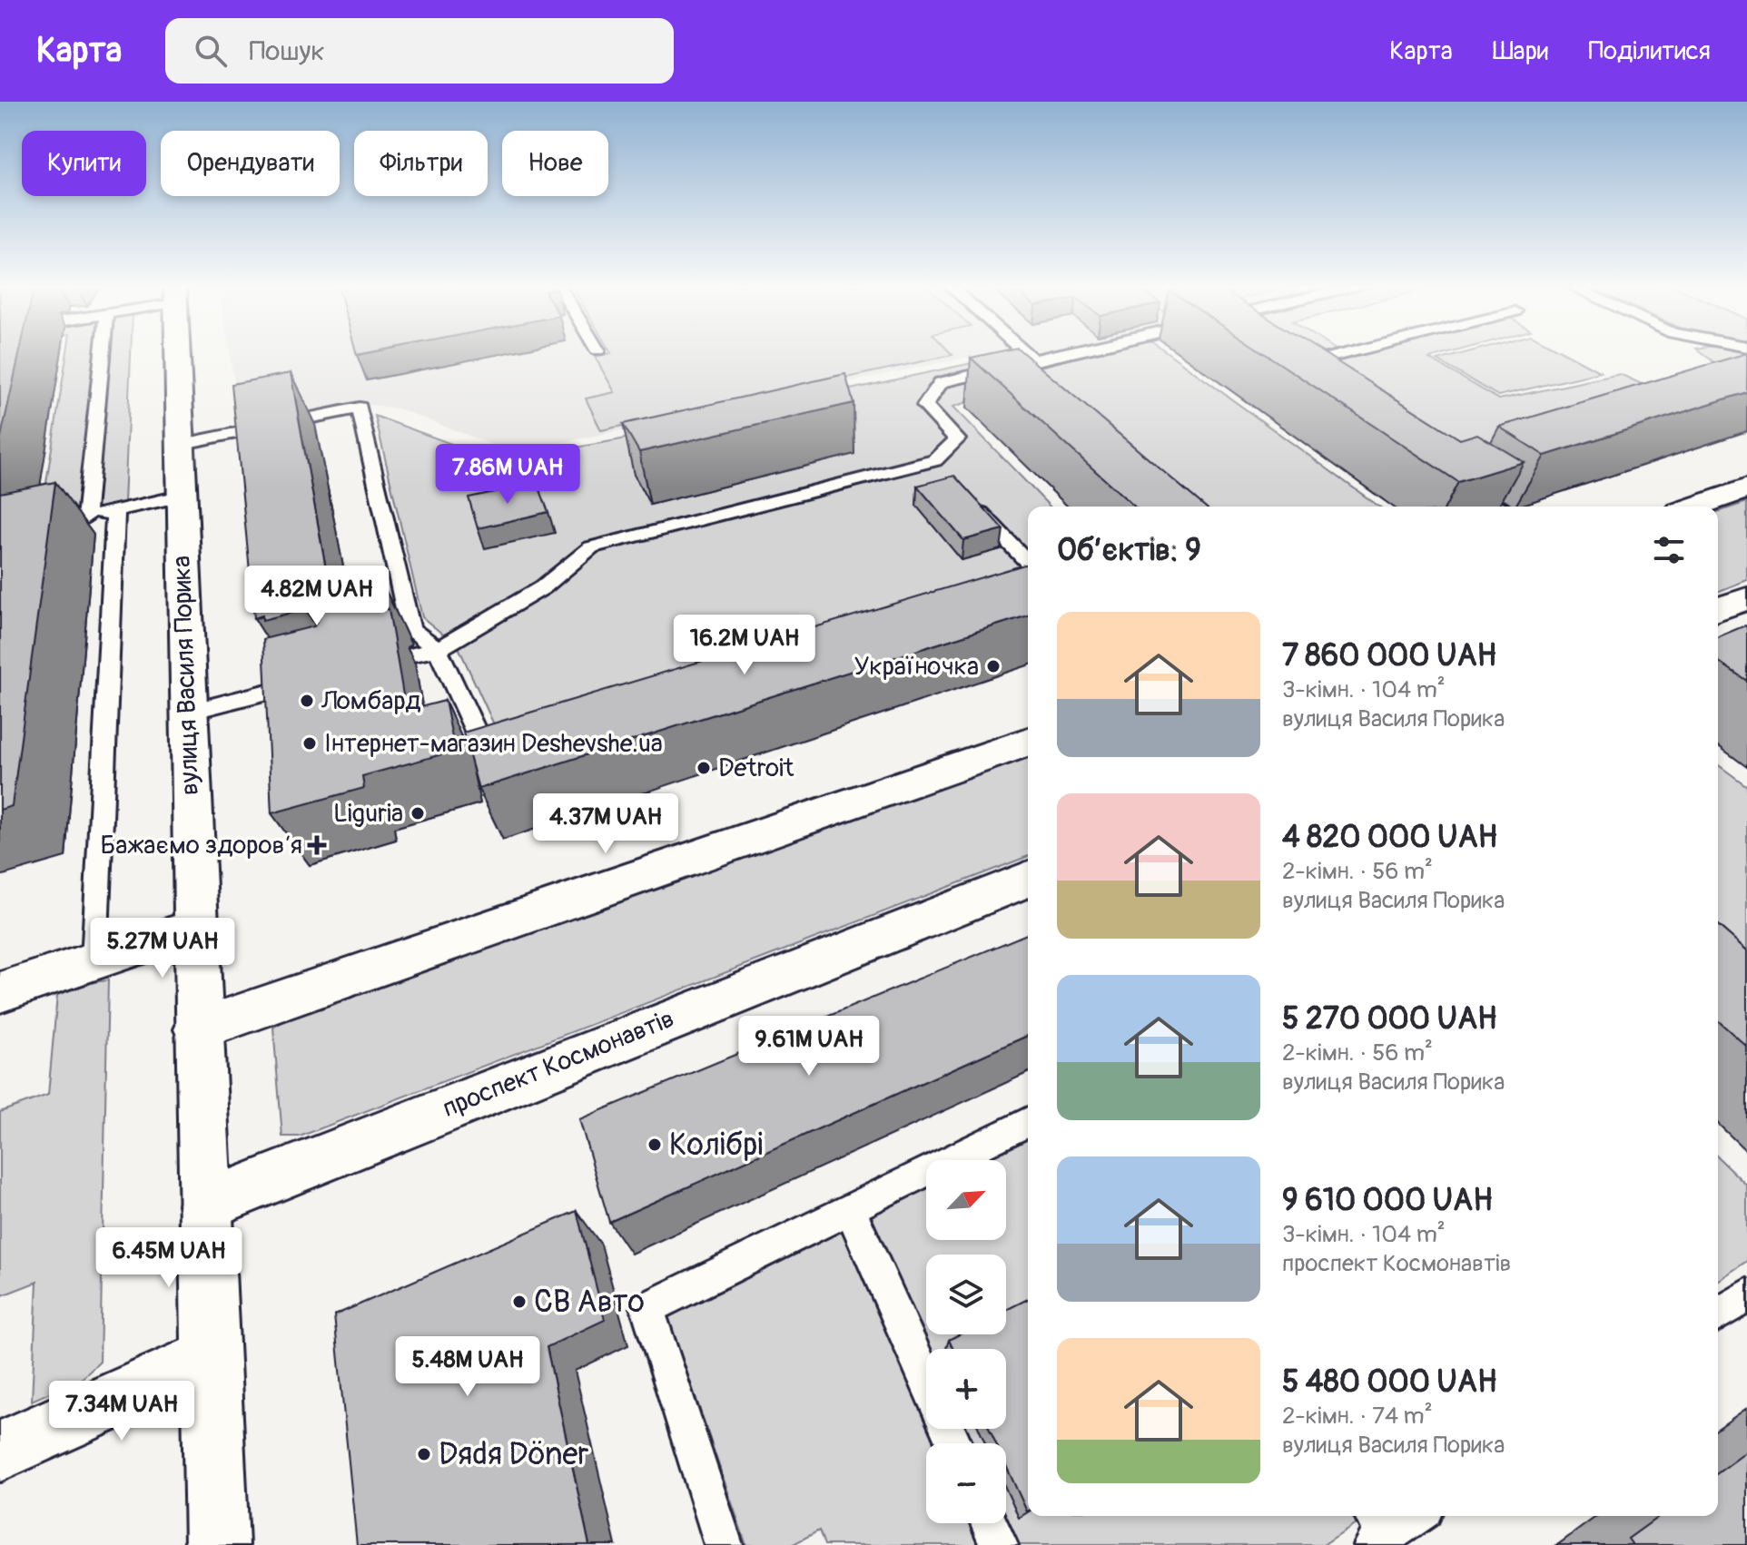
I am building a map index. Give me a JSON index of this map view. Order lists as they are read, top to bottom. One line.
{"streets":{"street":["вулиця Василя Порика","проспект Космонавтів"]},"crossings":[["вулиця Василя Порика","проспект Космонавтів"]],"places":{"other":["Україночка","Ломбард","Інтернет-магазин Deshevshe.ua","Detroit","Liguria","Колібрі","СВ Авто","Dяdя Döner"],"health":["Бажаємо здоровʼя"]},"north":"top right","page":{"header":"Карта","search":"Пошук","nav":["Карта","Шари","Поділитися"],"chip":["Купити","Орендувати","Фільтри","Нове"],"price":["7.86M UAH","4.82M UAH","16.2M UAH","4.37M UAH","5.27M UAH","9.61M UAH","6.45M UAH","5.48M UAH","7.34M UAH"],"heading":"Об’єктів: 9","list":[{"name":"7 860 000 UAH","note":"3-кімн. · 104 m² · вулиця Василя Порика"},{"name":"4 820 000 UAH","note":"2-кімн. · 56 m² · вулиця Василя Порика"},{"name":"5 270 000 UAH","note":"2-кімн. · 56 m² · вулиця Василя Порика"},{"name":"9 610 000 UAH","note":"3-кімн. · 104 m² · проспект Космонавтів"},{"name":"5 480 000 UAH","note":"2-кімн. · 74 m² · вулиця Василя Порика"}],"map_buttons":["+","−"]}}
